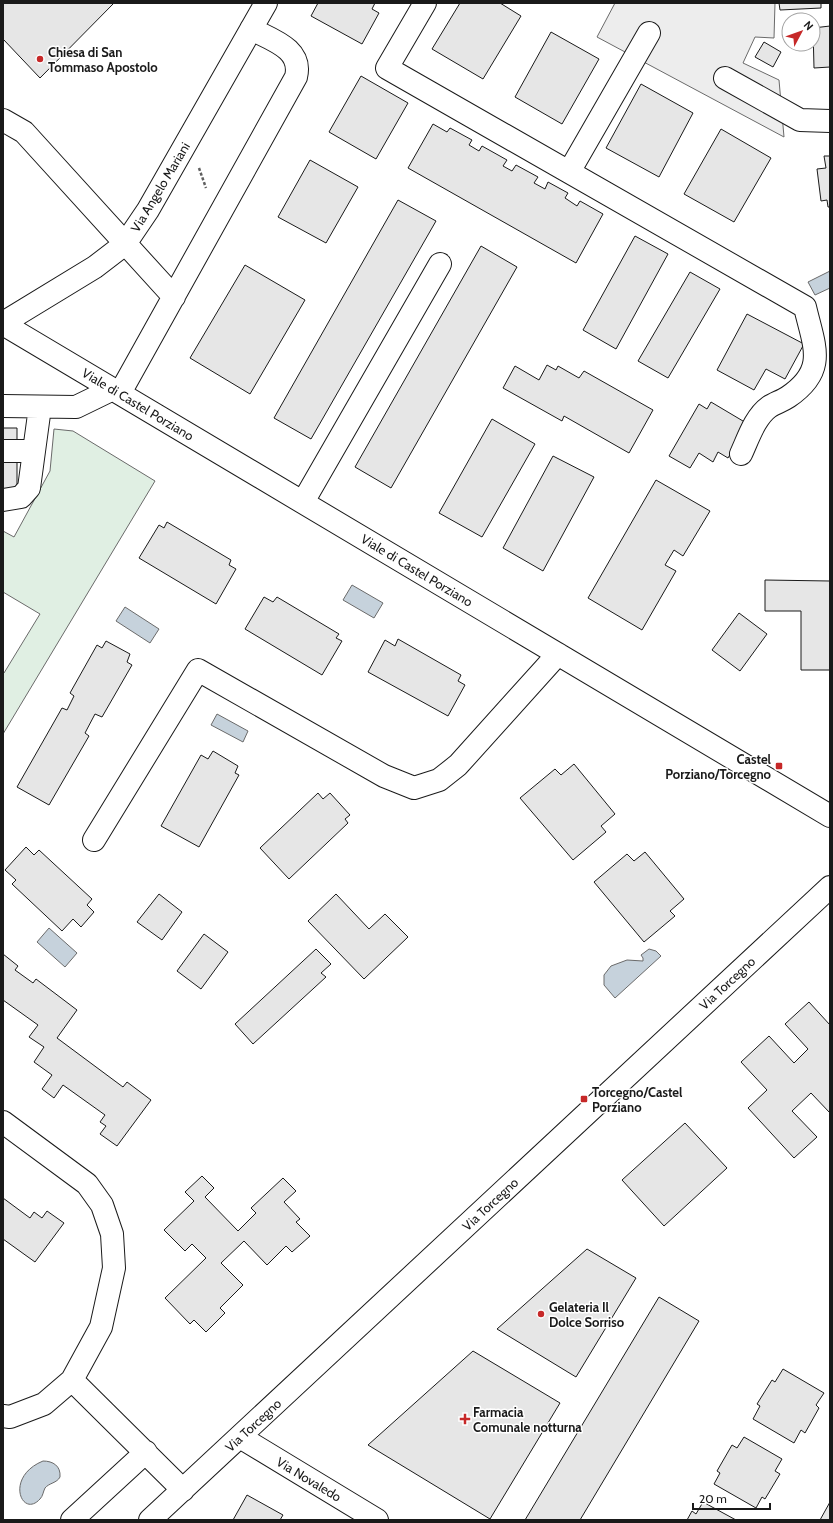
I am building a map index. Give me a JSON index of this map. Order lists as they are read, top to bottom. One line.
{"streets":{"street":["Via Angelo Mariani","Viale di Castel Porziano","Via Torcegno","Via Novaledo"]},"crossings":[["Via Angelo Mariani","Viale di Castel Porziano"],["Via Torcegno","Via Novaledo"]],"places":{"other":["Chiesa di San Tommaso Apostolo","Gelateria Il Dolce Sorriso"],"transit":["Castel Porziano/Torcegno","Torcegno/Castel Porziano"],"health":["Farmacia Comunale notturna"]},"scale_bar":"20 m","north":"top right"}
